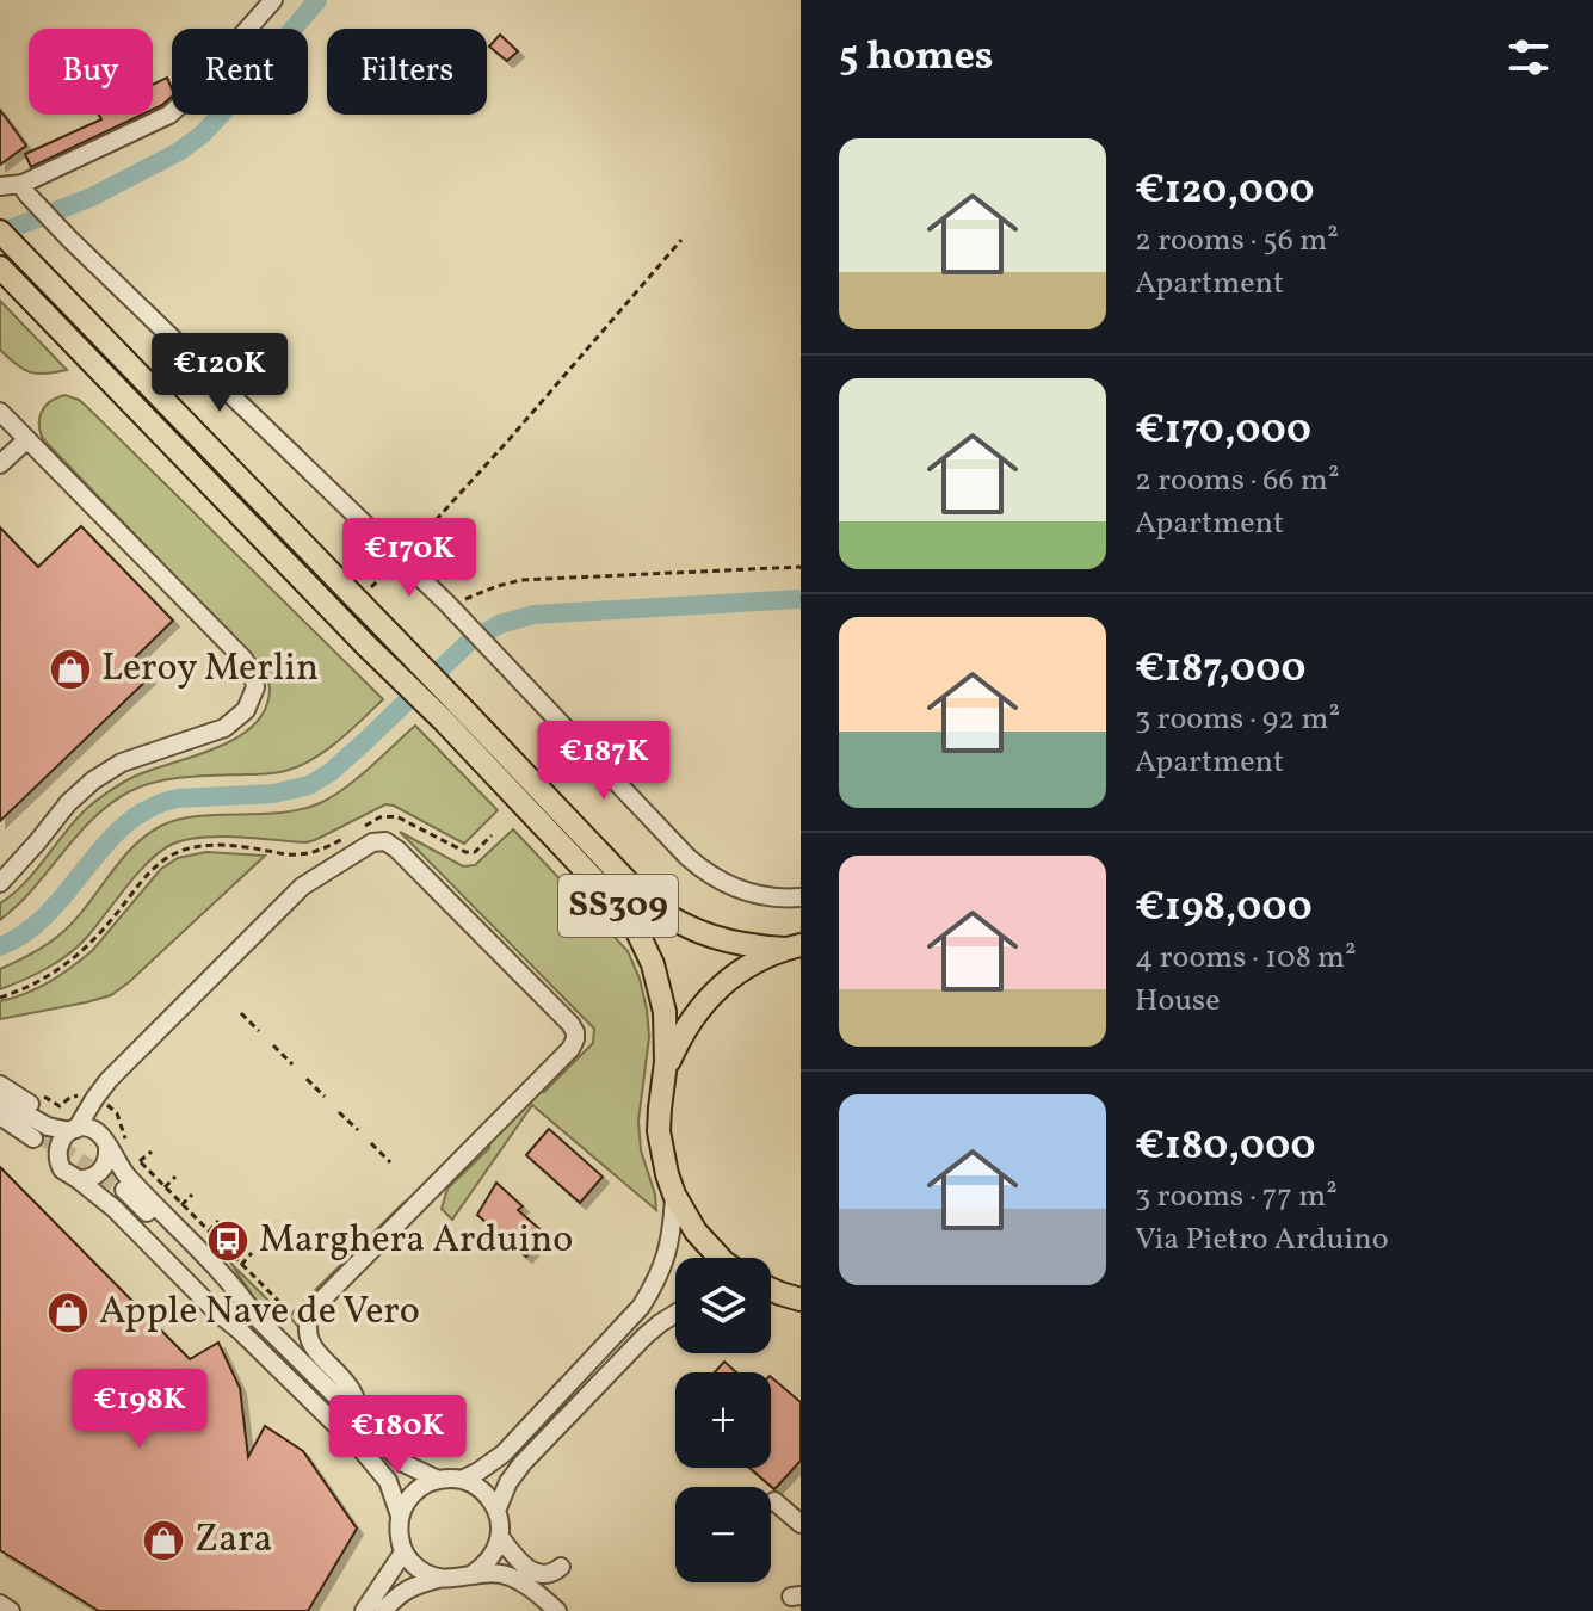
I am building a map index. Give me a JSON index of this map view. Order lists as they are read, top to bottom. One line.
{"streets":{"main road":["SS309"]},"places":{"shop":["Leroy Merlin","Apple Nave de Vero","Zara"],"bus stop":["Marghera Arduino"]},"page":{"heading":"5 homes","chip":["Buy","Rent","Filters"],"list":[{"name":"€120,000","note":"2 rooms · 56 m² · Apartment"},{"name":"€170,000","note":"2 rooms · 66 m² · Apartment"},{"name":"€187,000","note":"3 rooms · 92 m² · Apartment"},{"name":"€198,000","note":"4 rooms · 108 m² · House"},{"name":"€180,000","note":"3 rooms · 77 m² · Via Pietro Arduino"}],"price":["€120K","€170K","€187K","€198K","€180K"],"map_buttons":["+","−"]}}
